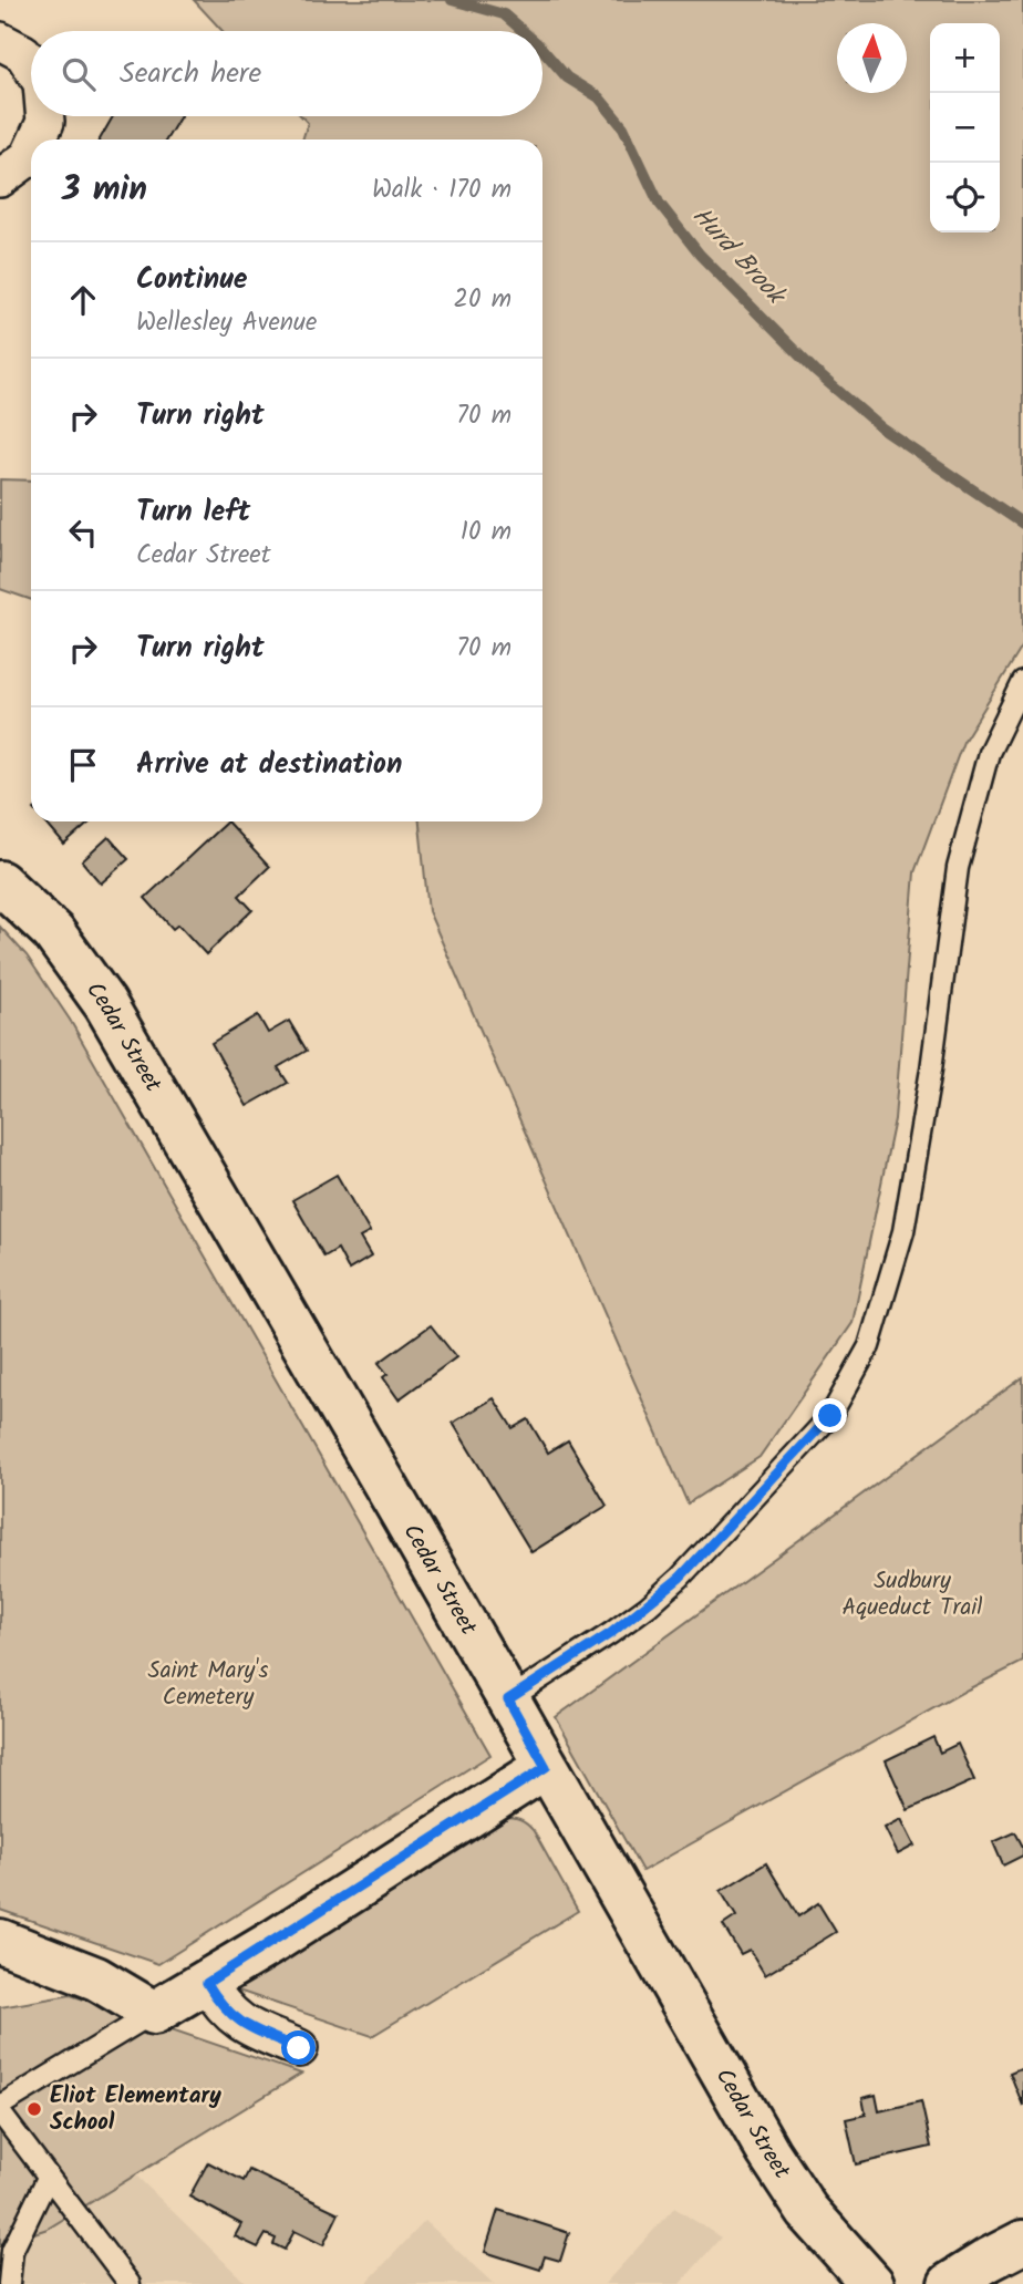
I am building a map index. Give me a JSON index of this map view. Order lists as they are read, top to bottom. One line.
{"streets":{"street":["Cedar Street"]},"water":["Hurd Brook"],"parks":["Sudbury Aqueduct Trail","Saint Mary's Cemetery"],"places":["Eliot Elementary School"],"north":"top","page":{"map_buttons":["+","−"],"search":"Search here","heading":["3 min","Walk · 170 m"],"list":[["Continue","Wellesley Avenue","20 m"],["Turn right","70 m"],["Turn left","Cedar Street","10 m"],["Turn right","70 m"],"Arrive at destination"]}}
